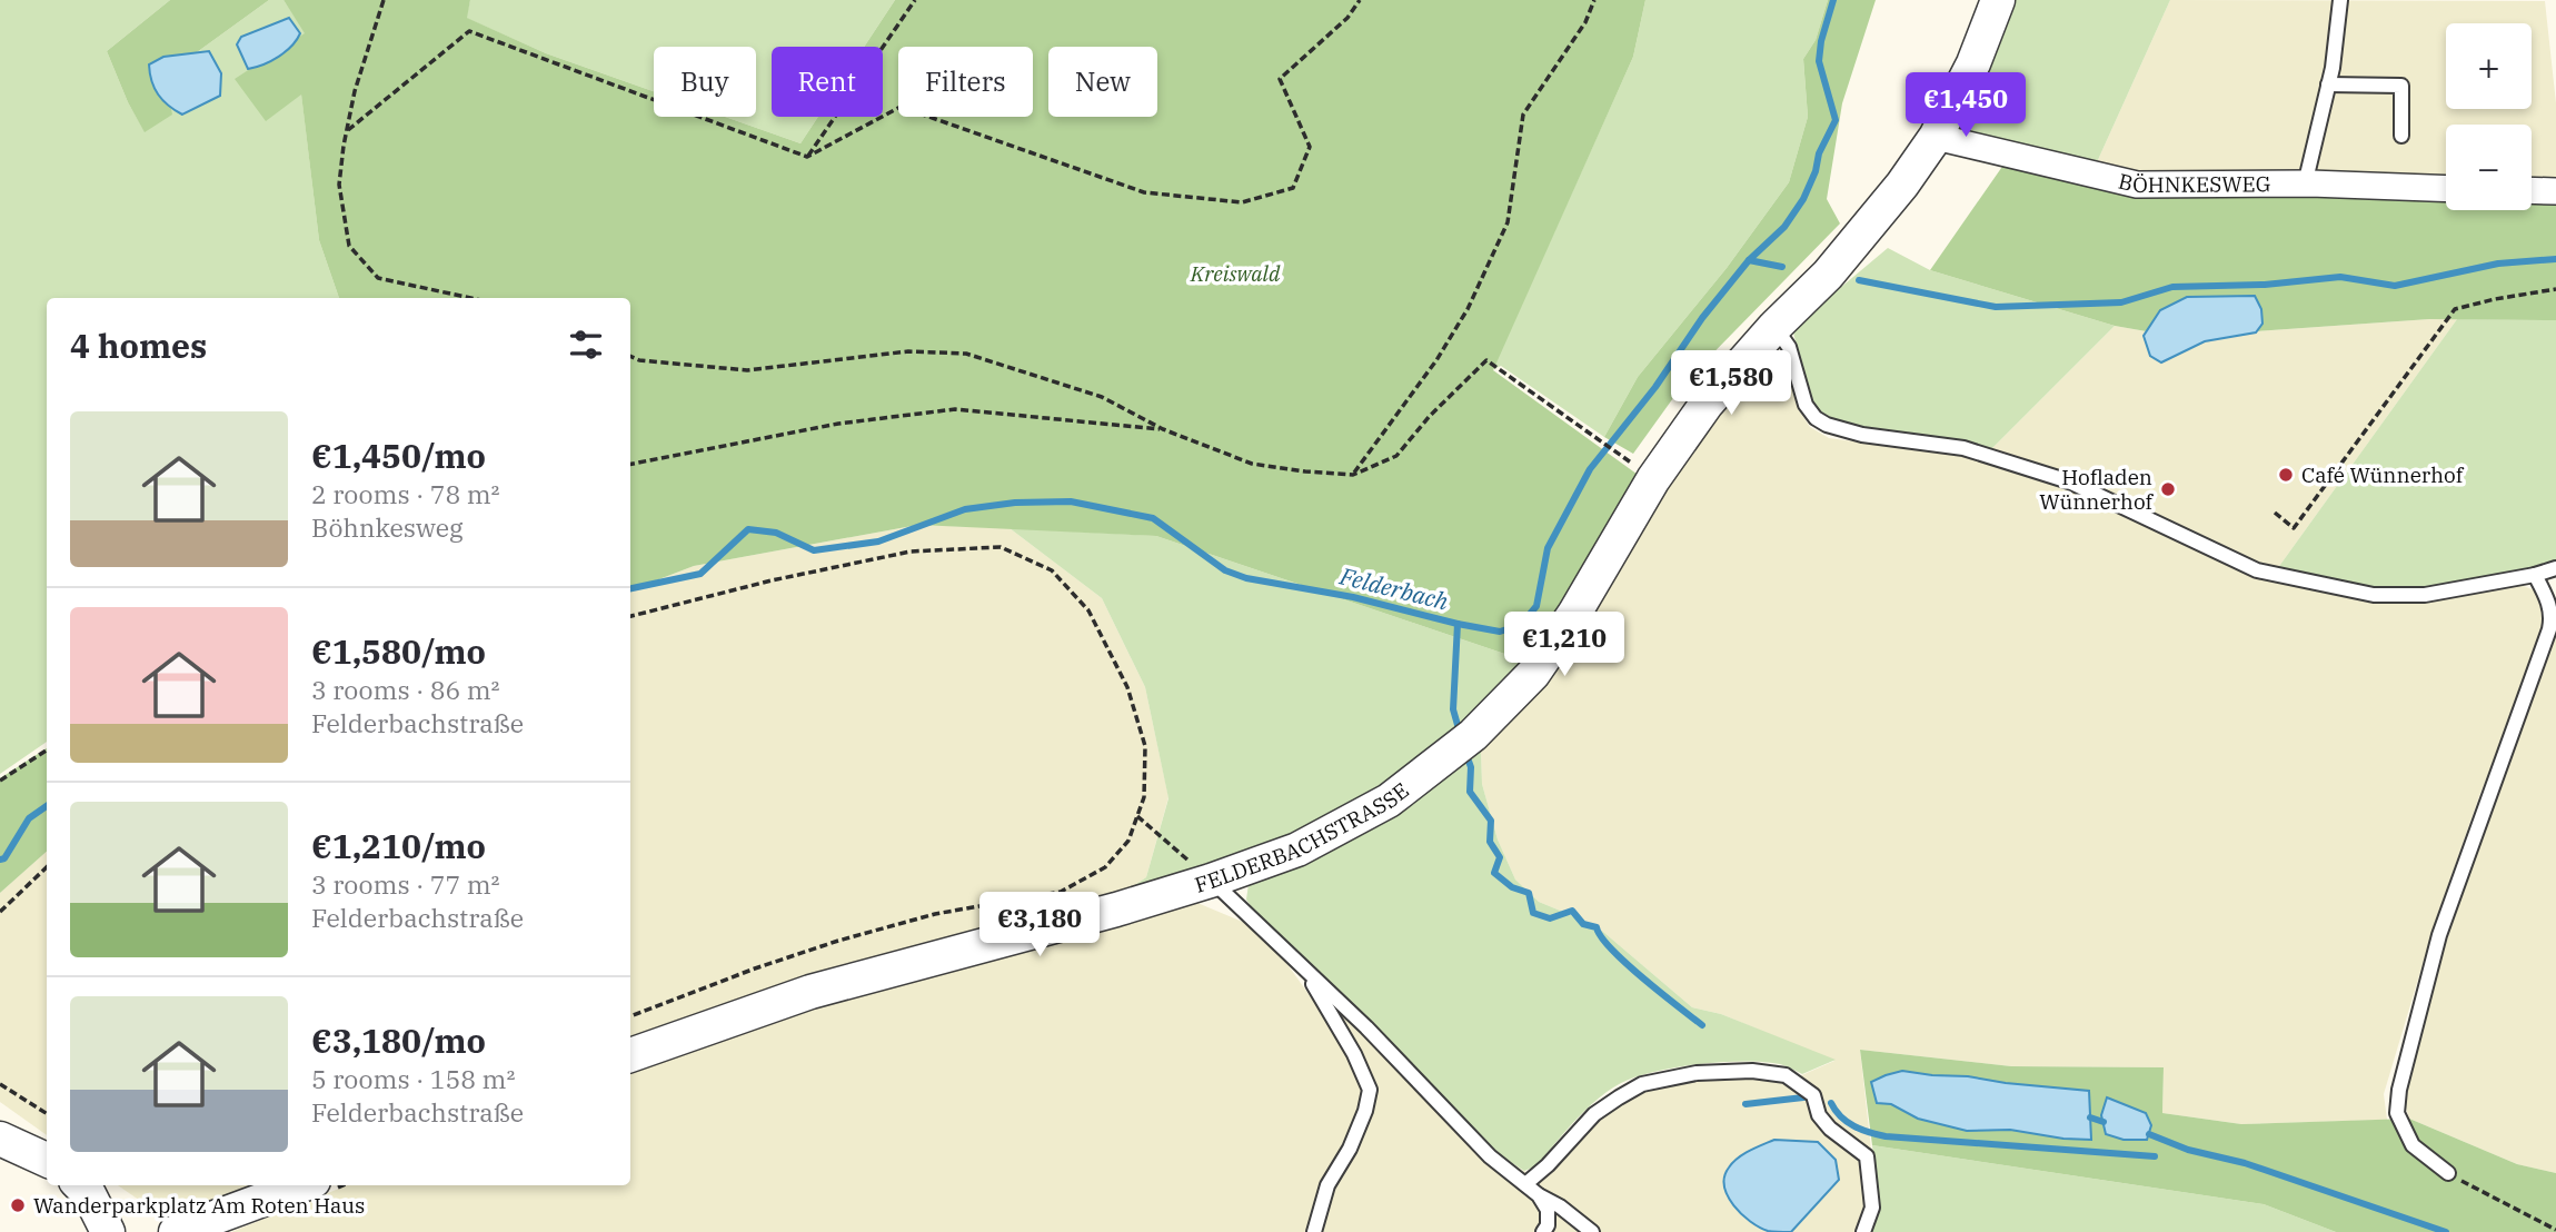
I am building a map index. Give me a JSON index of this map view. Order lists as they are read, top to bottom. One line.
{"streets":{"street":["BÖHNKESWEG","FELDERBACHSTRASSE"]},"crossings":[["BÖHNKESWEG","FELDERBACHSTRASSE"]],"water":["Felderbach"],"parks":["Kreiswald"],"places":["Café Wünnerhof","Hofladen Wünnerhof","Wanderparkplatz Am Roten Haus"],"page":{"map_buttons":["+","−"],"chip":["Buy","Rent","Filters","New"],"price":["€1,450","€1,580","€1,210","€3,180"],"heading":"4 homes","list":[{"name":"€1,450/mo","note":"2 rooms · 78 m² · Böhnkesweg"},{"name":"€1,580/mo","note":"3 rooms · 86 m² · Felderbachstraße"},{"name":"€1,210/mo","note":"3 rooms · 77 m² · Felderbachstraße"},{"name":"€3,180/mo","note":"5 rooms · 158 m² · Felderbachstraße"}]}}
